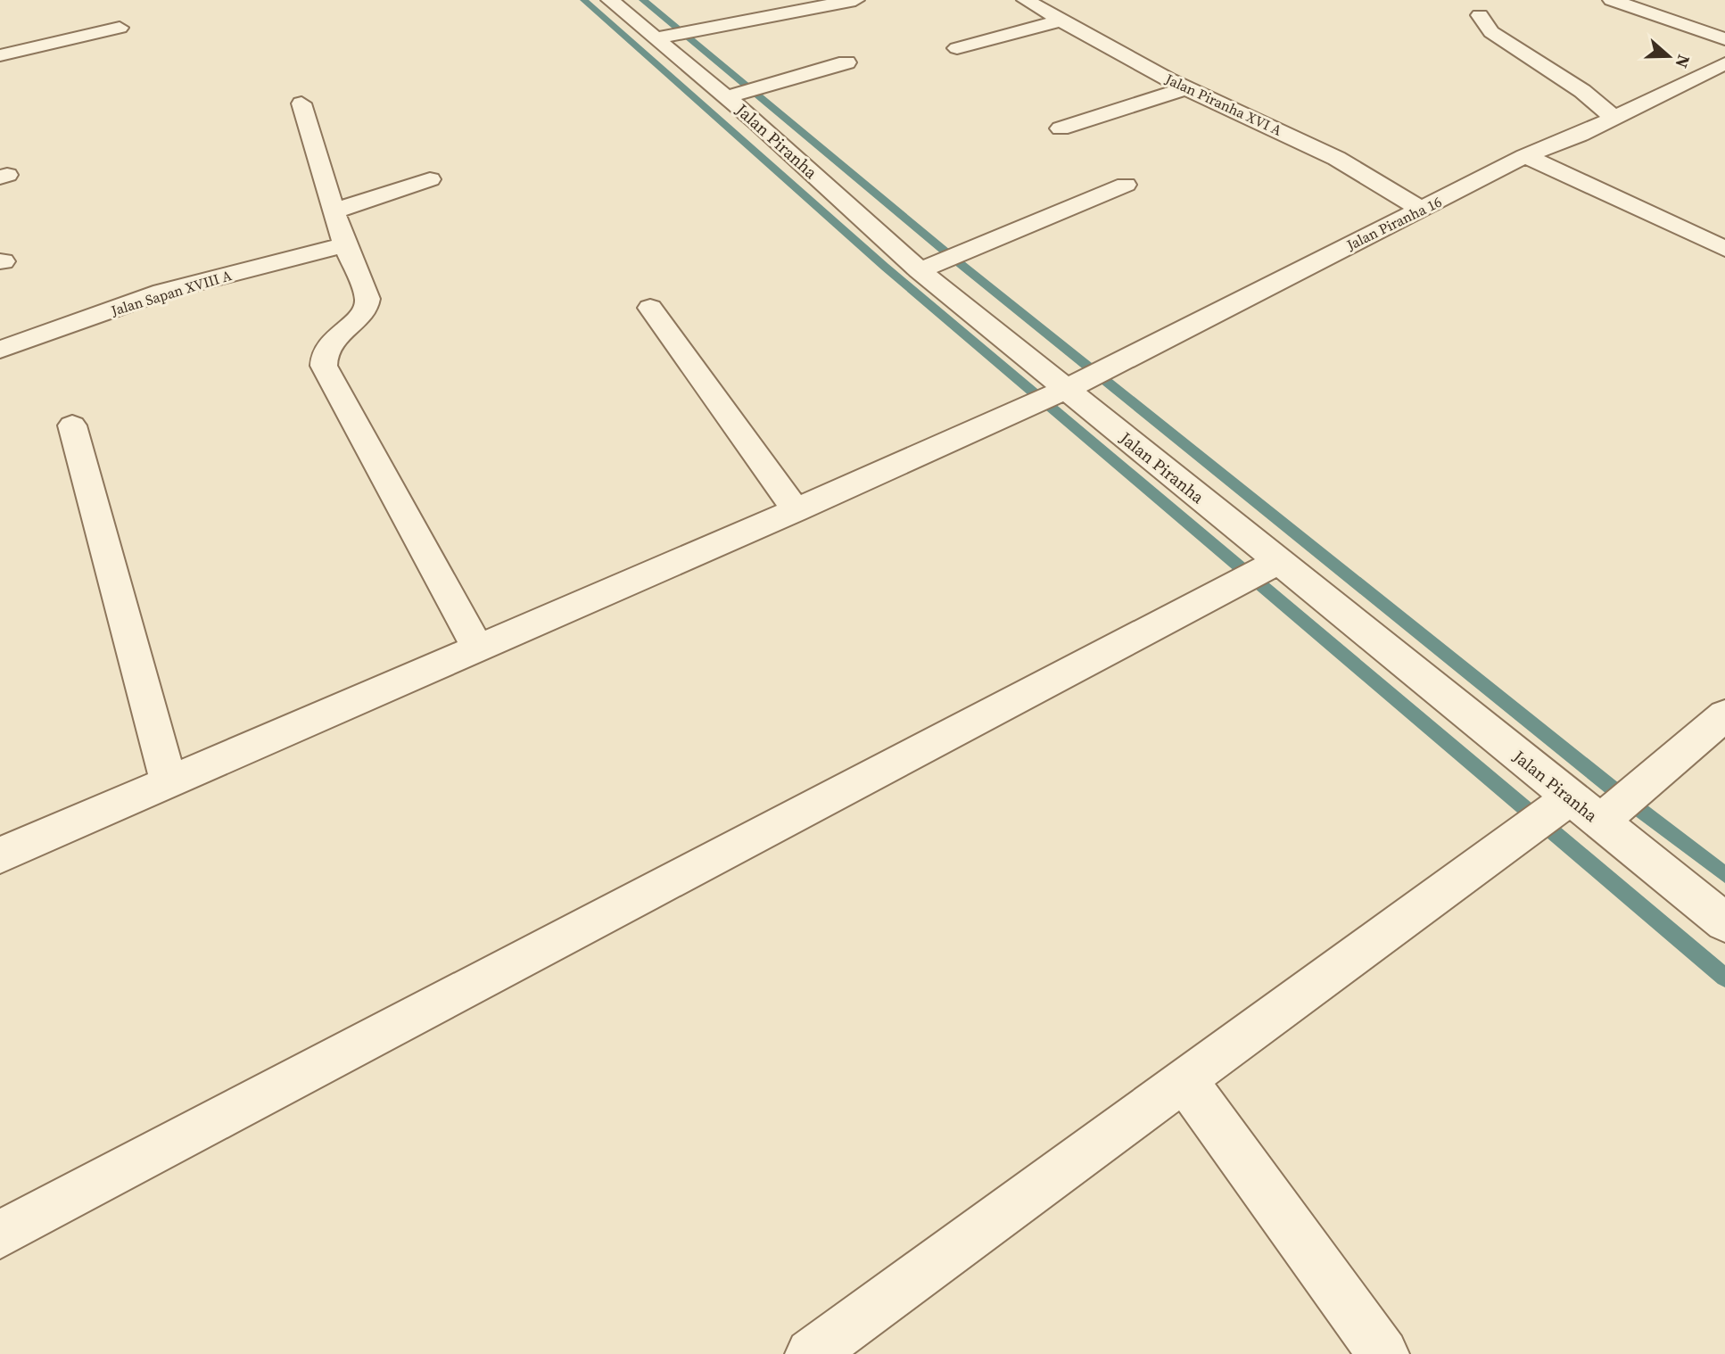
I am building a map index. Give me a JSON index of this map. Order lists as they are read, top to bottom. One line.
{"streets":{"street":["Jalan Piranha XVI A","Jalan Piranha","Jalan Piranha 16","Jalan Sapan XVIII A"]},"crossings":[["Jalan Piranha XVI A","Jalan Piranha 16"],["Jalan Piranha","Jalan Piranha 16"]],"north":"right"}
